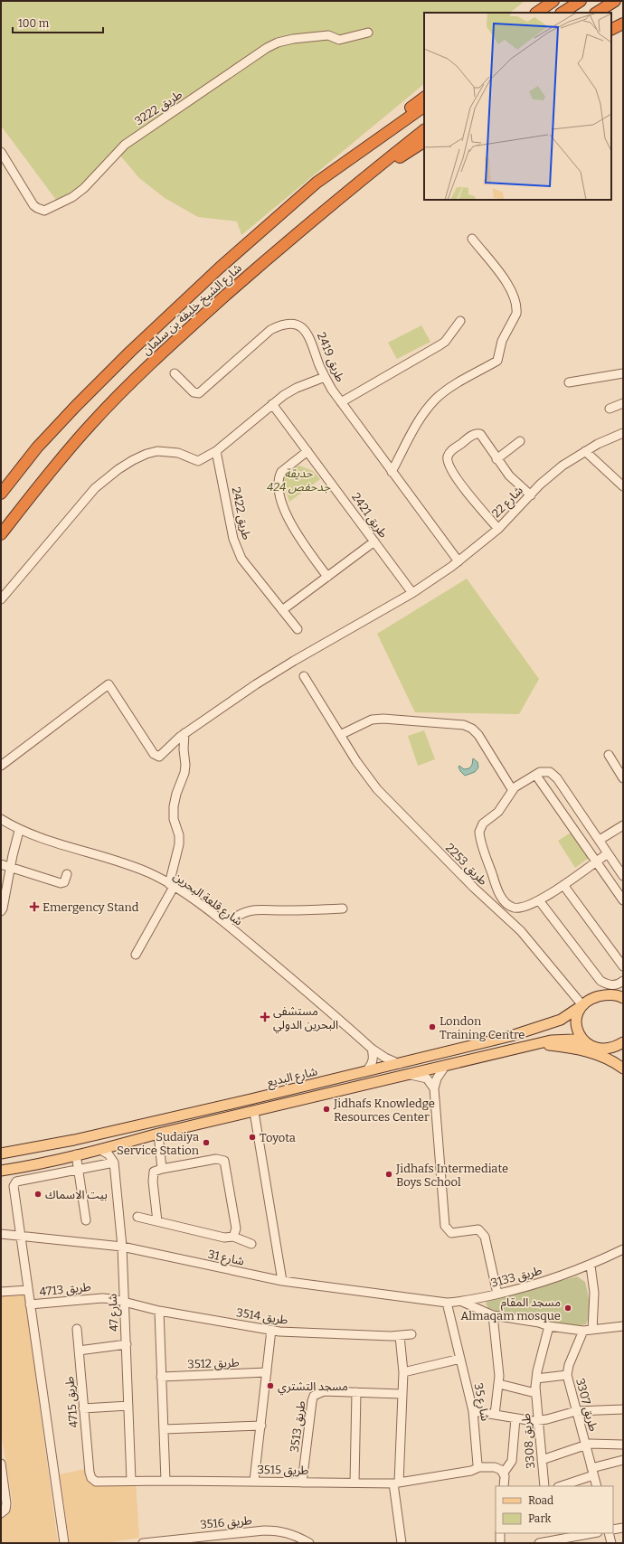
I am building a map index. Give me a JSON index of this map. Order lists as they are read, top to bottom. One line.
{"streets":{"highway":["شارع الشيخ خليفة بن سلمان"],"main road":["شارع البديع"],"street":["طريق 3222","طريق 2419","شارع 22","طريق 2422","طريق 2421","طريق 2253","شارع قلعة البحرين","شارع 31","طريق 3133","طريق 4713","شارع 47","طريق 3514","طريق 3512","طريق 4715","شارع 35","طريق 3307","طريق 3513","طريق 3308","طريق 3515","طريق 3516"]},"crossings":[["طريق 2419","شارع 22"],["شارع 22","طريق 2421"],["طريق 2253","شارع البديع"],["شارع قلعة البحرين","شارع البديع"],["شارع 31","طريق 3133"],["شارع 31","شارع 47"],["شارع 31","شارع 35"],["طريق 3133","شارع 35"],["طريق 4713","شارع 47"],["طريق 4713","طريق 3514"],["شارع 47","طريق 3514"],["شارع 47","طريق 3515"],["طريق 4715","طريق 3515"],["شارع 35","طريق 3515"],["طريق 3513","طريق 3515"]],"parks":["حديقة جدحفص 424"],"places":{"health":["Emergency Stand","مستشفى البحرين الدولي"],"other":["London Training Centre","Jidhafs Knowledge Resources Center","Toyota","Sudaiya Service Station","Jidhafs Intermediate Boys School","بيت الاسماك","مسجد المقام Almaqam mosque","مسجد التشتري"]},"legend":["Road","Park"],"scale_bar":"100 m"}
